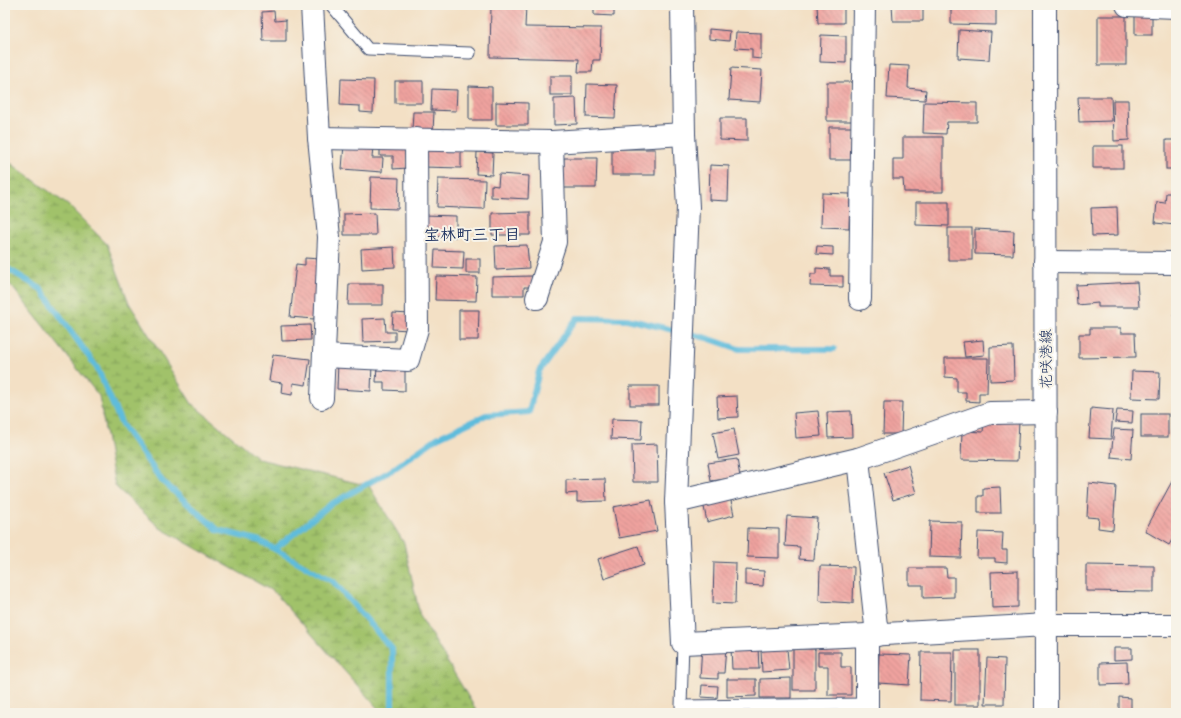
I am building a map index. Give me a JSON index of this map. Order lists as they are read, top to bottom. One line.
{"streets":{"street":["花咲港線"]},"districts":["宝林町三丁目"]}
